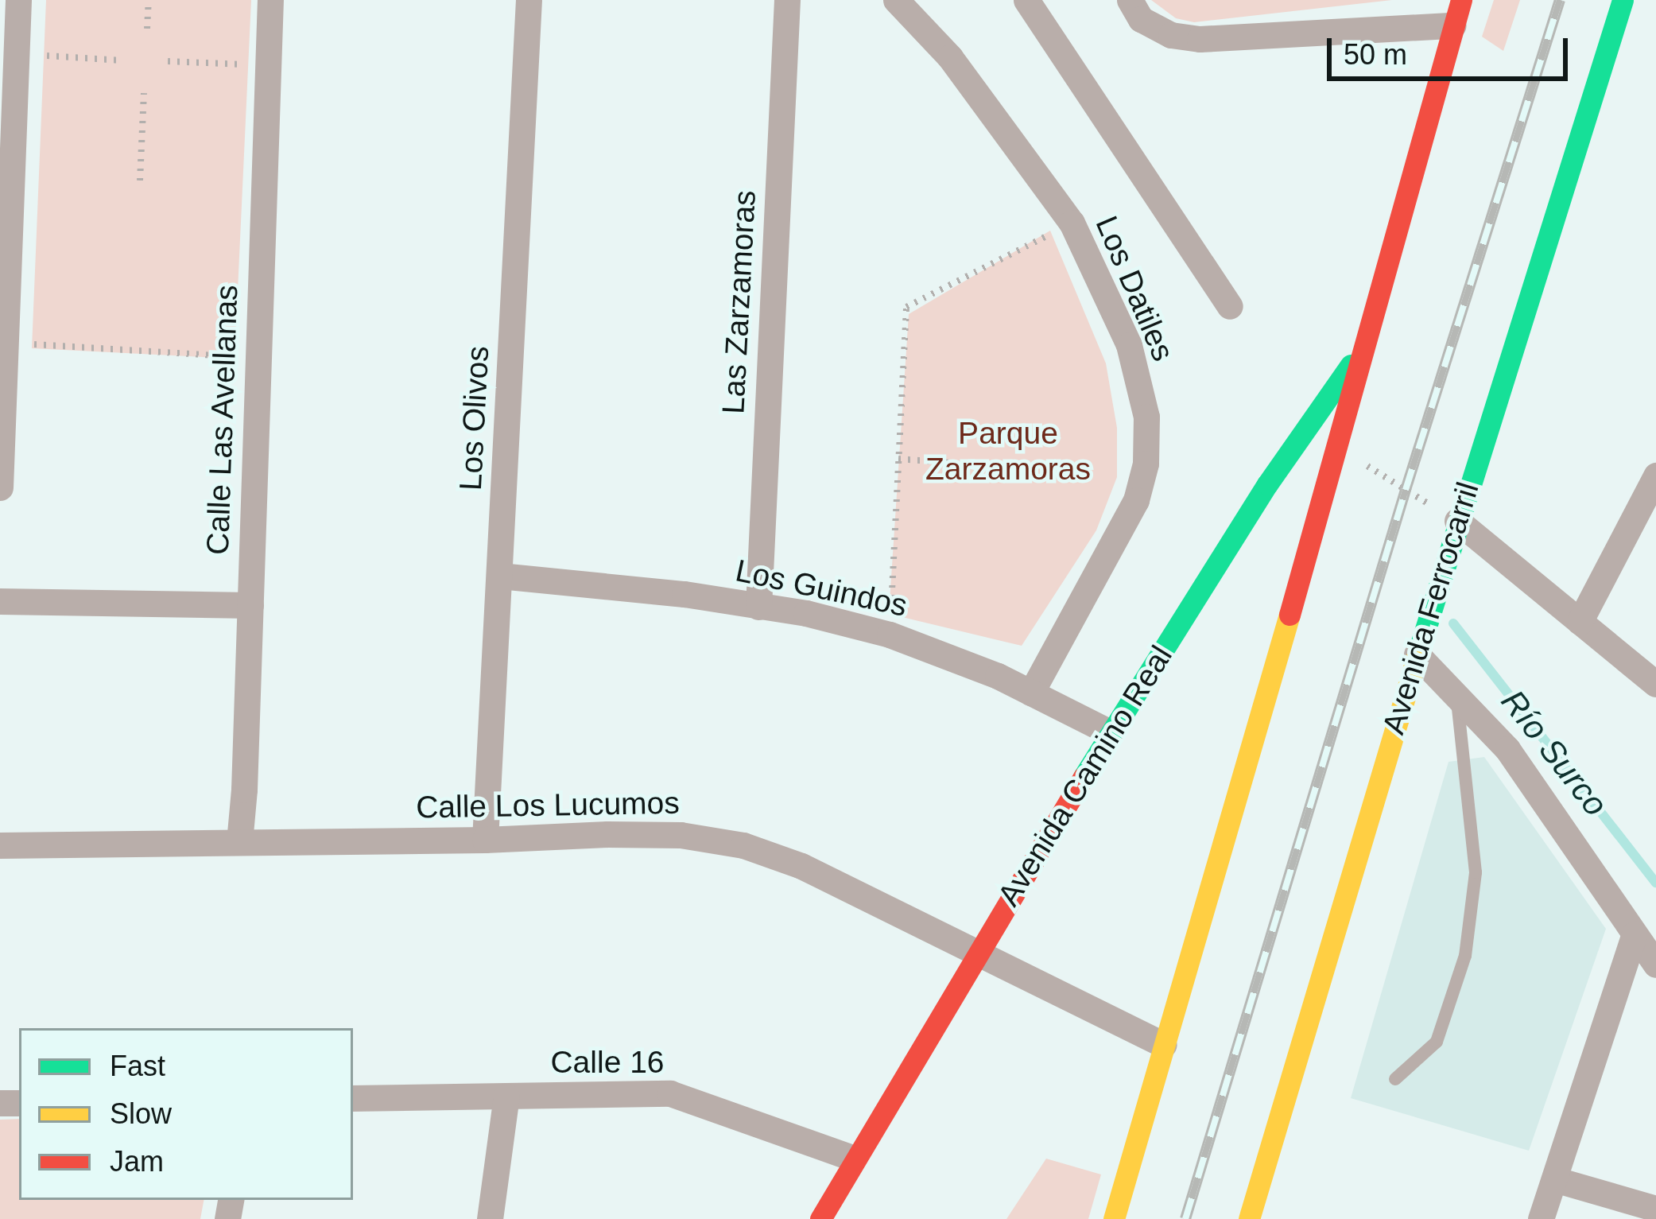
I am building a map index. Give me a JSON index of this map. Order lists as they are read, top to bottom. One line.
{"streets":{"street":["Los Datiles","Las Zarzamoras","Los Olivos","Calle Las Avellanas","Los Guindos","Avenida Ferrocarril","Avenida Camino Real","Calle Los Lucumos","Calle 16"]},"crossings":[["Los Datiles","Los Guindos"],["Las Zarzamoras","Los Guindos"],["Los Olivos","Los Guindos"],["Los Olivos","Calle Los Lucumos"],["Calle Las Avellanas","Calle Los Lucumos"],["Los Guindos","Avenida Camino Real"],["Avenida Camino Real","Calle Los Lucumos"],["Avenida Camino Real","Calle 16"]],"water":["Río Surco"],"parks":["Parque Zarzamoras"],"legend":["Fast","Slow","Jam"],"scale_bar":"50 m"}
